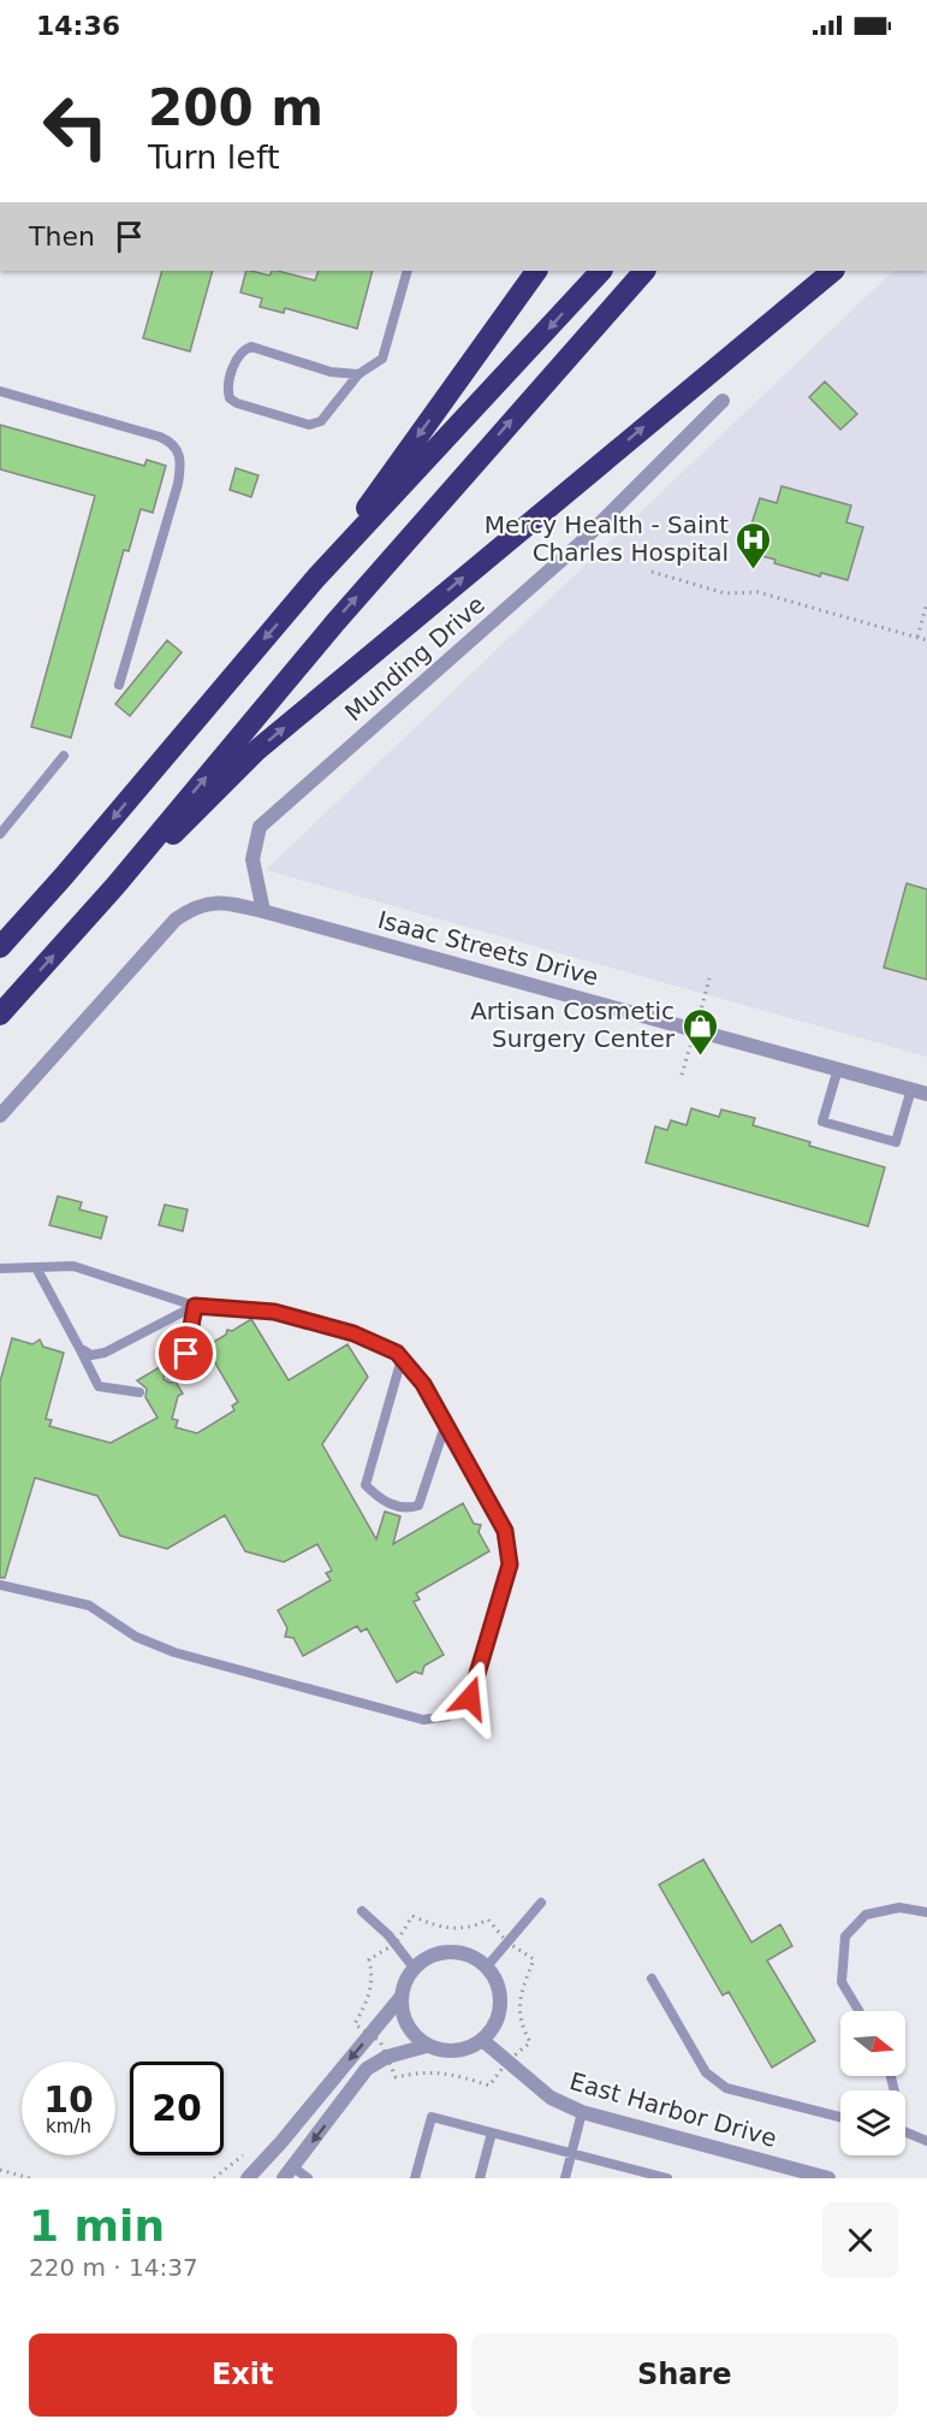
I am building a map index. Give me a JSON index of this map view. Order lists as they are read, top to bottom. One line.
{"streets":{"street":["Munding Drive","Isaac Streets Drive","East Harbor Drive"]},"crossings":[["Munding Drive","Isaac Streets Drive"]],"places":{"hospital":["Mercy Health - Saint Charles Hospital"],"shop":["Artisan Cosmetic Surgery Center"]},"north":"right","page":{"status":"14:36","turn":["200 m","Turn left"],"then":"Then","speed":"10 km/h","limit":"20","heading":["1 min","220 m · 14:37"],"buttons":["Exit","Share"]}}
